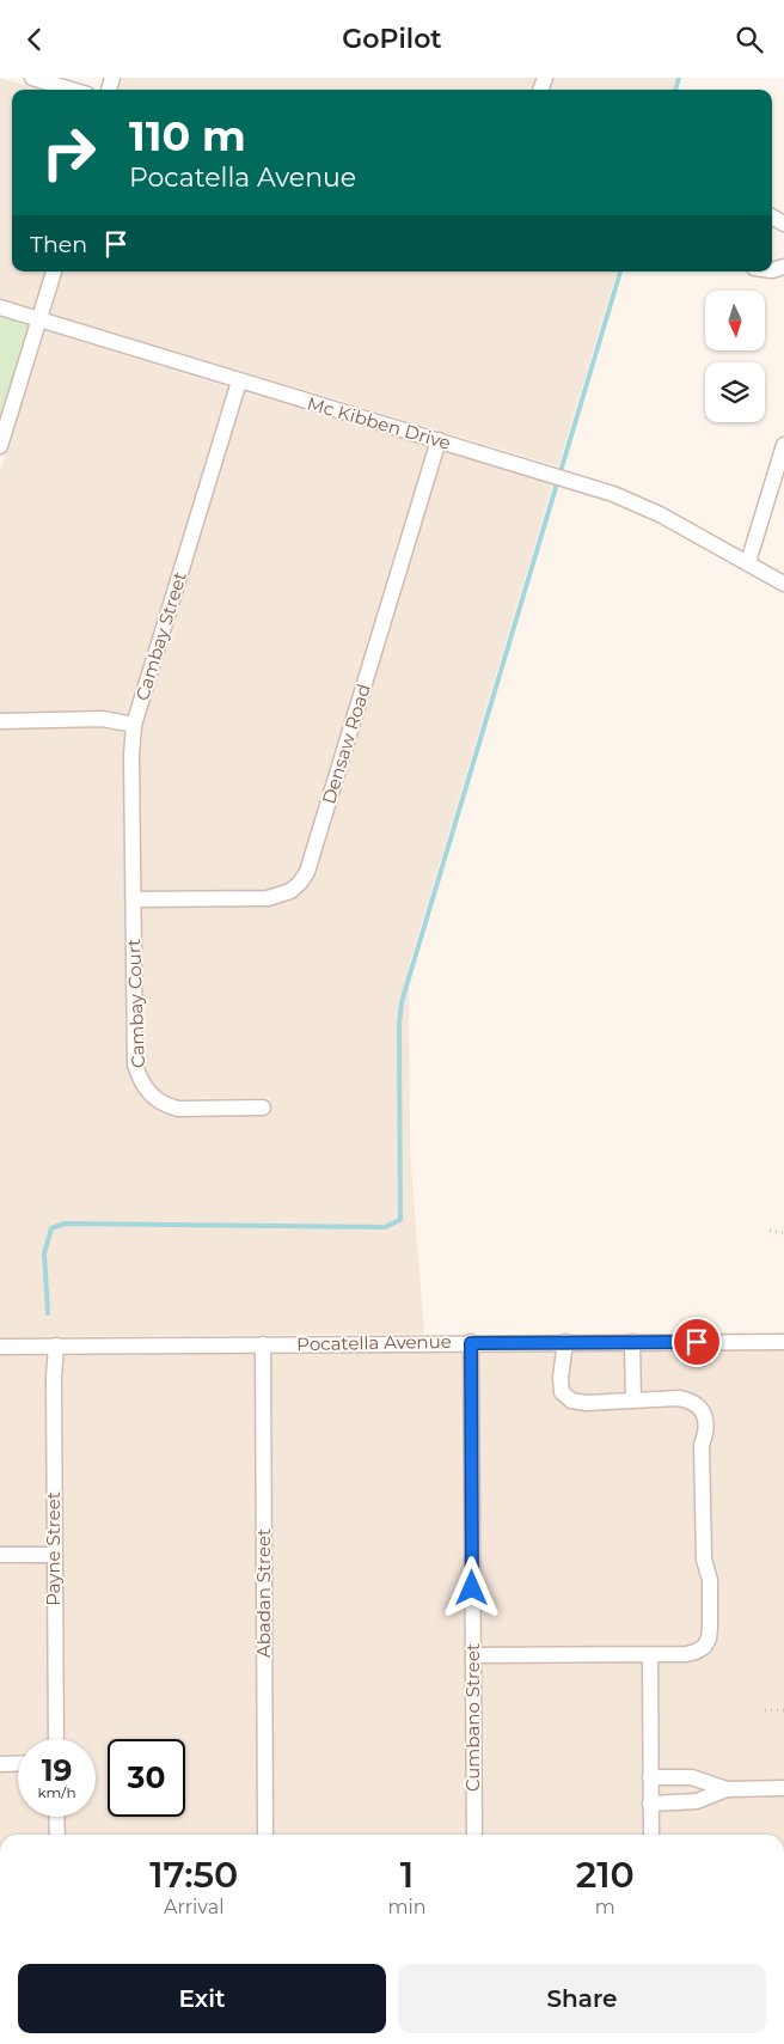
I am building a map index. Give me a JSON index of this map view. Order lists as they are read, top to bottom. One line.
{"streets":{"street":["Mc Kibben Drive","Cambay Street","Densaw Road","Cambay Court","Pocatella Avenue","Payne Street","Abadan Street","Cumbano Street"]},"crossings":[["Mc Kibben Drive","Cambay Street"],["Mc Kibben Drive","Densaw Road"],["Cambay Street","Densaw Road"],["Cambay Street","Cambay Court"],["Densaw Road","Cambay Court"],["Pocatella Avenue","Payne Street"],["Pocatella Avenue","Abadan Street"],["Pocatella Avenue","Cumbano Street"]],"north":"bottom","page":{"header":"GoPilot","turn":["110 m","Pocatella Avenue"],"then":"Then","speed":"19 km/h","limit":"30","eta":["17:50","Arrival","1","min","210","m"],"buttons":["Exit","Share"]}}
